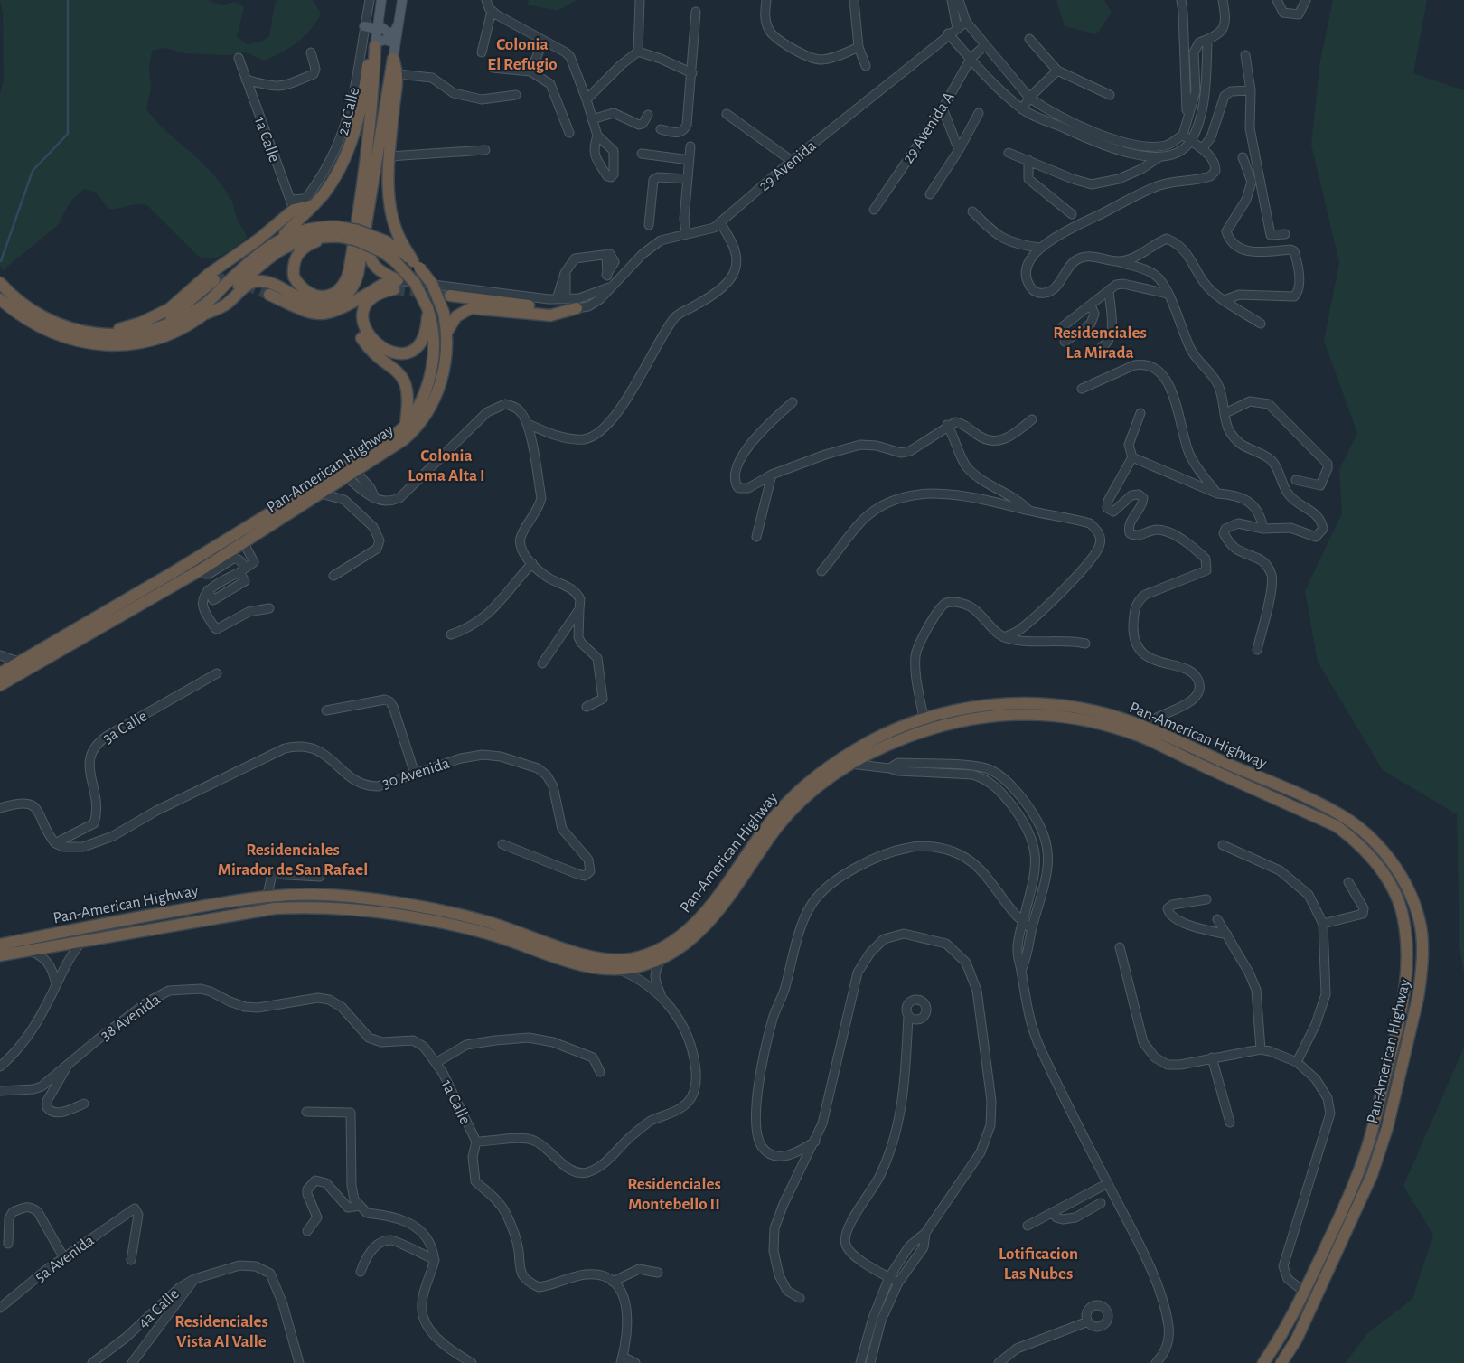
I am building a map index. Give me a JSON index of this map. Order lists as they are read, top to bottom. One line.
{"streets":{"highway":["Pan-American Highway"],"street":["2a Calle","29 Avenida A","1a Calle","29 Avenida","3a Calle","30 Avenida","38 Avenida","5a Avenida","4a Calle"]},"crossings":[["2a Calle","1a Calle"],["1a Calle","38 Avenida"],["3a Calle","30 Avenida"]],"districts":["Colonia El Refugio","Residenciales La Mirada","Colonia Loma Alta I","Residenciales Mirador de San Rafael","Residenciales Montebello II","Lotificacion Las Nubes","Residenciales Vista Al Valle"]}
